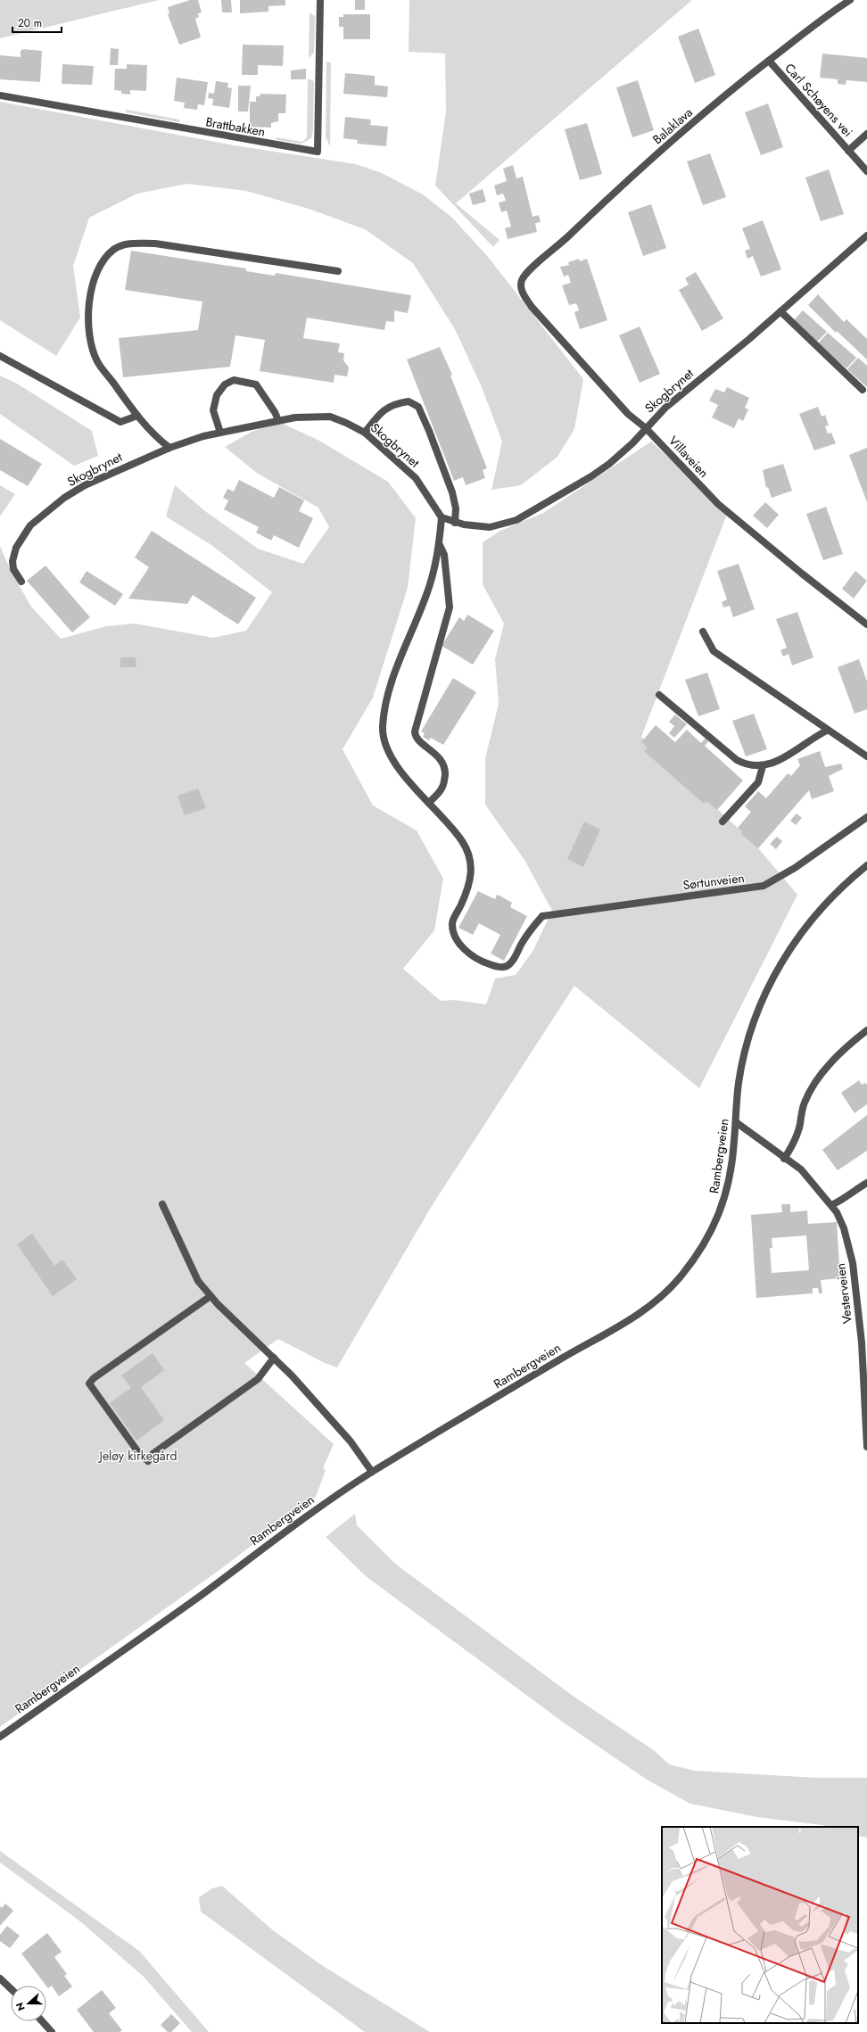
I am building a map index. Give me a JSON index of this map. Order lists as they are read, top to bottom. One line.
{"streets":{"street":["Carl Schøyens vei","Balaklava","Brattbakken","Skogbrynet","Villaveien","Sørtunveien","Rambergveien","Vesterveien"]},"crossings":[["Carl Schøyens vei","Balaklava"],["Balaklava","Villaveien"],["Skogbrynet","Villaveien"],["Rambergveien","Vesterveien"]],"parks":["Jeløy kirkegård"],"scale_bar":"20 m","north":"left"}
